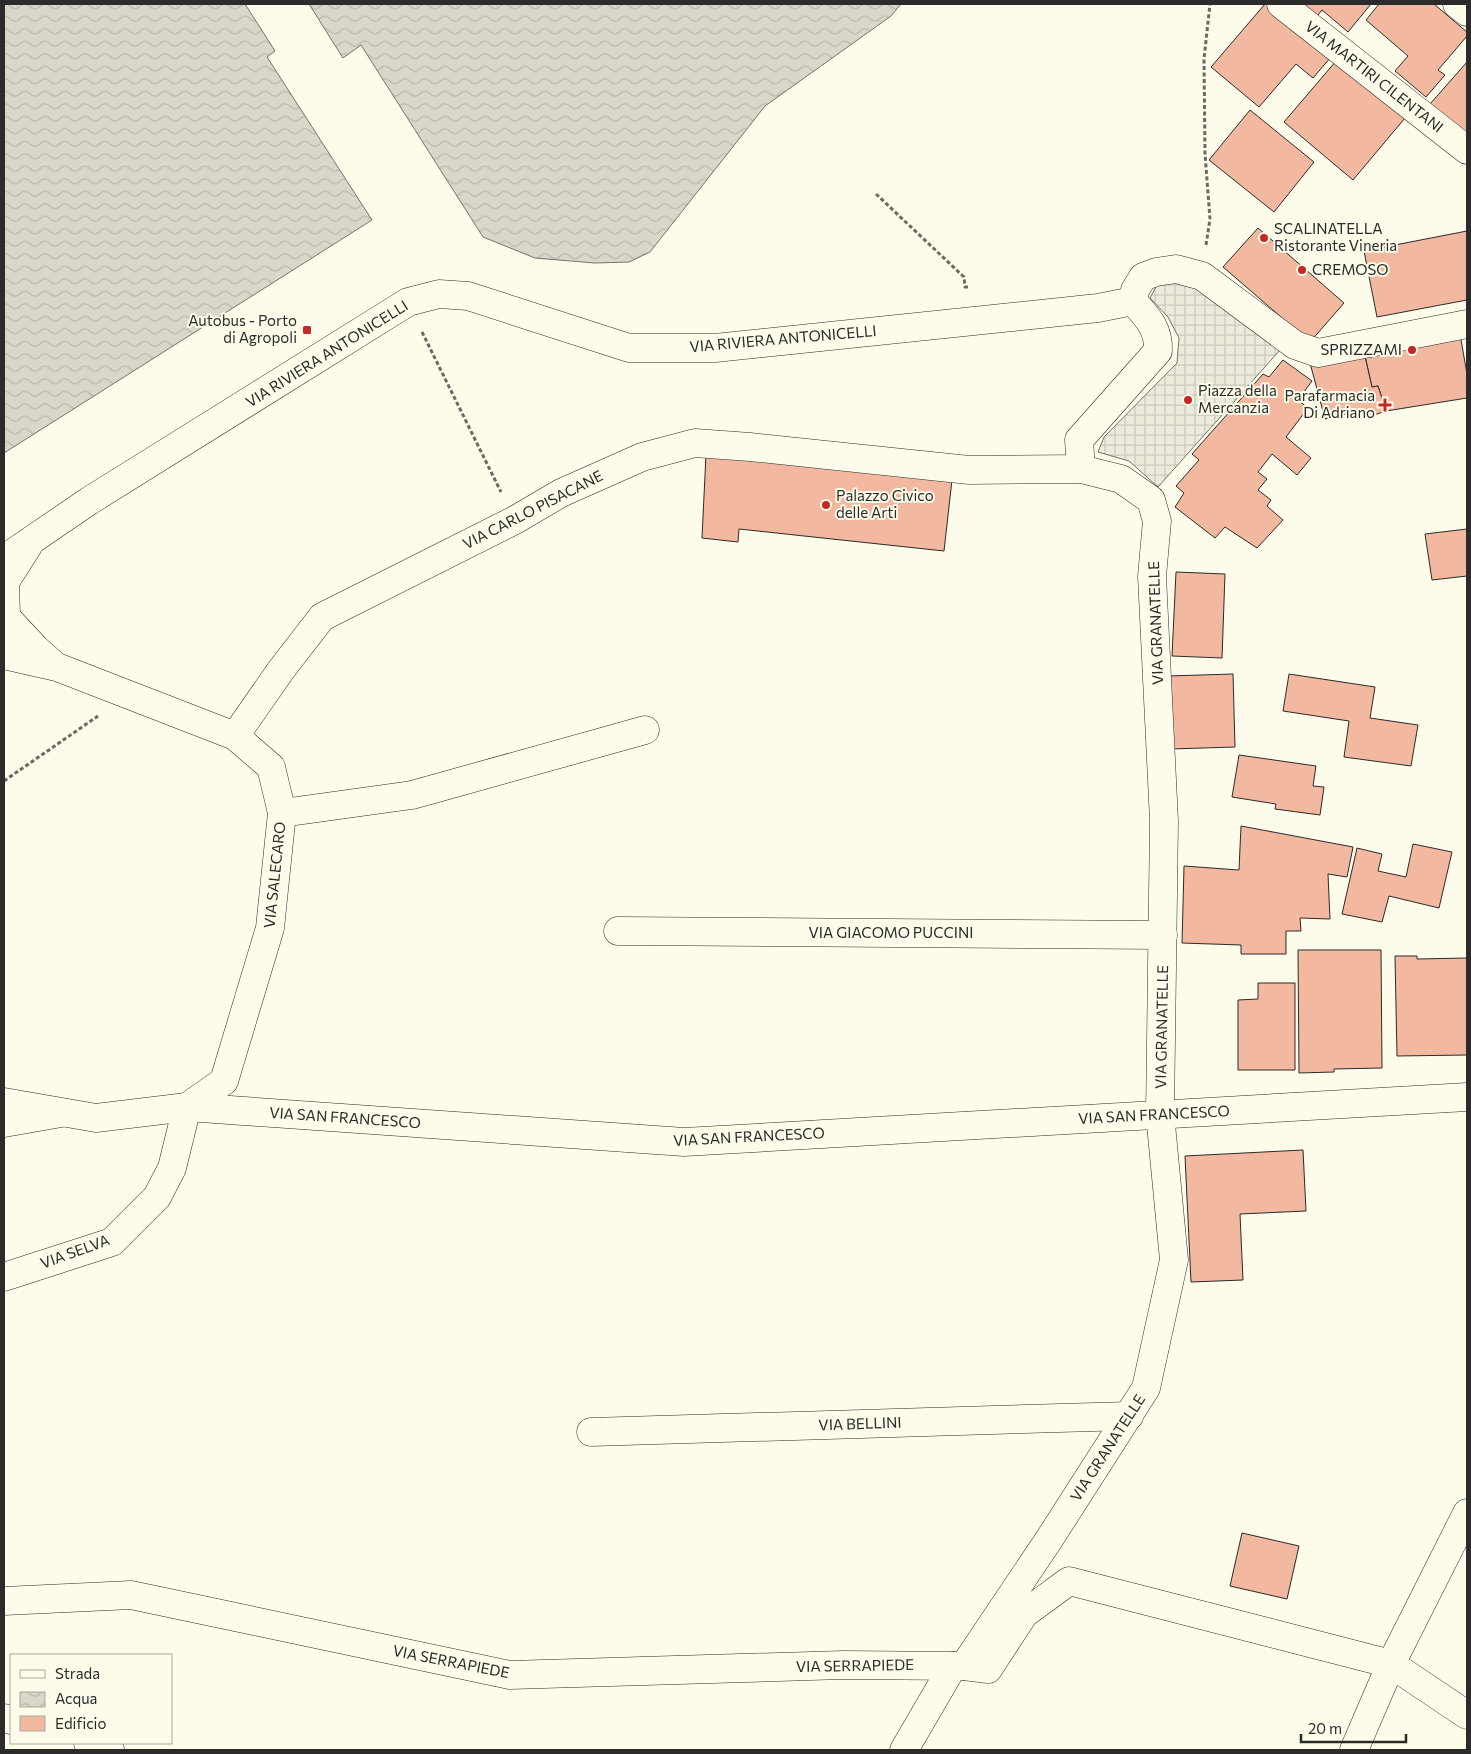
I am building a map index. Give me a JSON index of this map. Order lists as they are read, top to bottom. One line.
{"streets":{"street":["VIA MARTIRI CILENTANI","VIA RIVIERA ANTONICELLI","VIA CARLO PISACANE","VIA GRANATELLE","VIA SALECARO","VIA GIACOMO PUCCINI","VIA SAN FRANCESCO","VIA SELVA","VIA BELLINI","VIA SERRAPIEDE"]},"crossings":[["VIA RIVIERA ANTONICELLI","VIA SALECARO"],["VIA CARLO PISACANE","VIA GRANATELLE"],["VIA CARLO PISACANE","VIA SALECARO"],["VIA GRANATELLE","VIA GIACOMO PUCCINI"],["VIA GRANATELLE","VIA SAN FRANCESCO"],["VIA GRANATELLE","VIA BELLINI"],["VIA GRANATELLE","VIA SERRAPIEDE"],["VIA SALECARO","VIA SAN FRANCESCO"],["VIA SALECARO","VIA SELVA"],["VIA SAN FRANCESCO","VIA SELVA"]],"places":{"other":["SCALINATELLA Ristorante Vineria","CREMOSO","SPRIZZAMI","Piazza della Mercanzia","Palazzo Civico delle Arti"],"transit":["Autobus - Porto di Agropoli"],"health":["Parafarmacia Di Adriano"]},"legend":["Strada","Acqua","Edificio"],"scale_bar":"20 m"}
